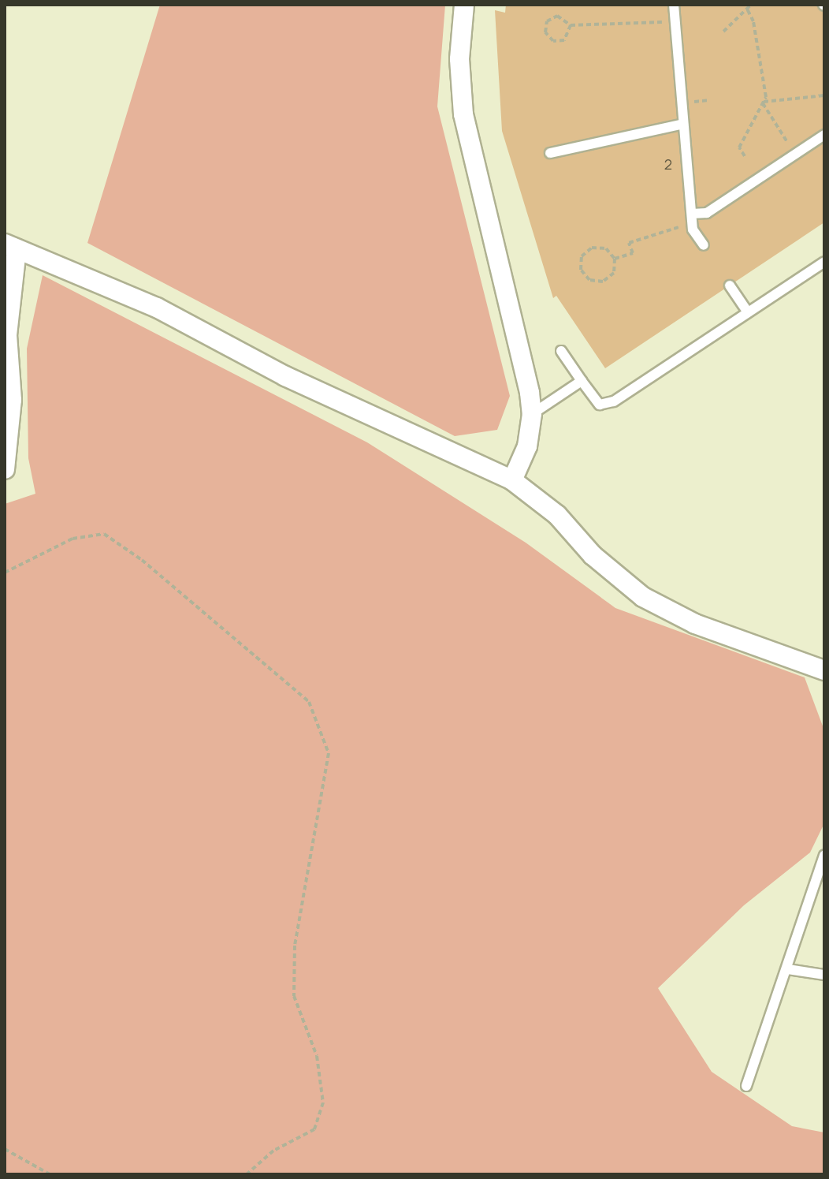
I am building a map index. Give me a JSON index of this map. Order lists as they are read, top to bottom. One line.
{"house_numbers":["2"]}
